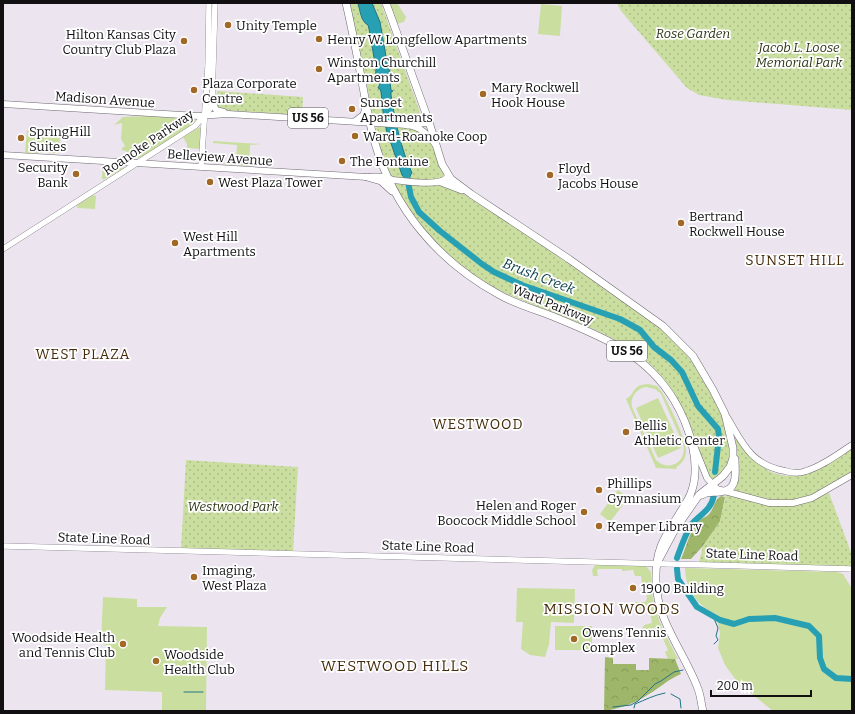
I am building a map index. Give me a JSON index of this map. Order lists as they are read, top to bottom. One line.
{"streets":{"highway":["US 56","Ward Parkway"],"main road":["Madison Avenue","Roanoke Parkway","Belleview Avenue"],"street":["State Line Road"]},"crossings":[["Madison Avenue","Roanoke Parkway"],["US 56","Roanoke Parkway"],["US 56","Belleview Avenue"],["US 56","Ward Parkway"],["US 56","State Line Road"],["Roanoke Parkway","Belleview Avenue"],["Roanoke Parkway","Ward Parkway"],["Belleview Avenue","Ward Parkway"]],"districts":["SUNSET HILL","WEST PLAZA","WESTWOOD","MISSION WOODS","WESTWOOD HILLS"],"water":["Brush Creek"],"parks":["Rose Garden","Jacob L. Loose Memorial Park","Westwood Park"],"places":["Unity Temple","Henry W. Longfellow Apartments","Hilton Kansas City Country Club Plaza","Winston Churchill Apartments","Plaza Corporate Centre","Mary Rockwell Hook House","Sunset Apartments","Ward-Roanoke Coop","SpringHill Suites","The Fontaine","Security Bank","Floyd Jacobs House","West Plaza Tower","Bertrand Rockwell House","West Hill Apartments","Bellis Athletic Center","Phillips Gymnasium","Helen and Roger Boocock Middle School","Kemper Library","Imaging, West Plaza","1900 Building","Owens Tennis Complex","Woodside Health and Tennis Club","Woodside Health Club"],"scale_bar":"200 m"}
